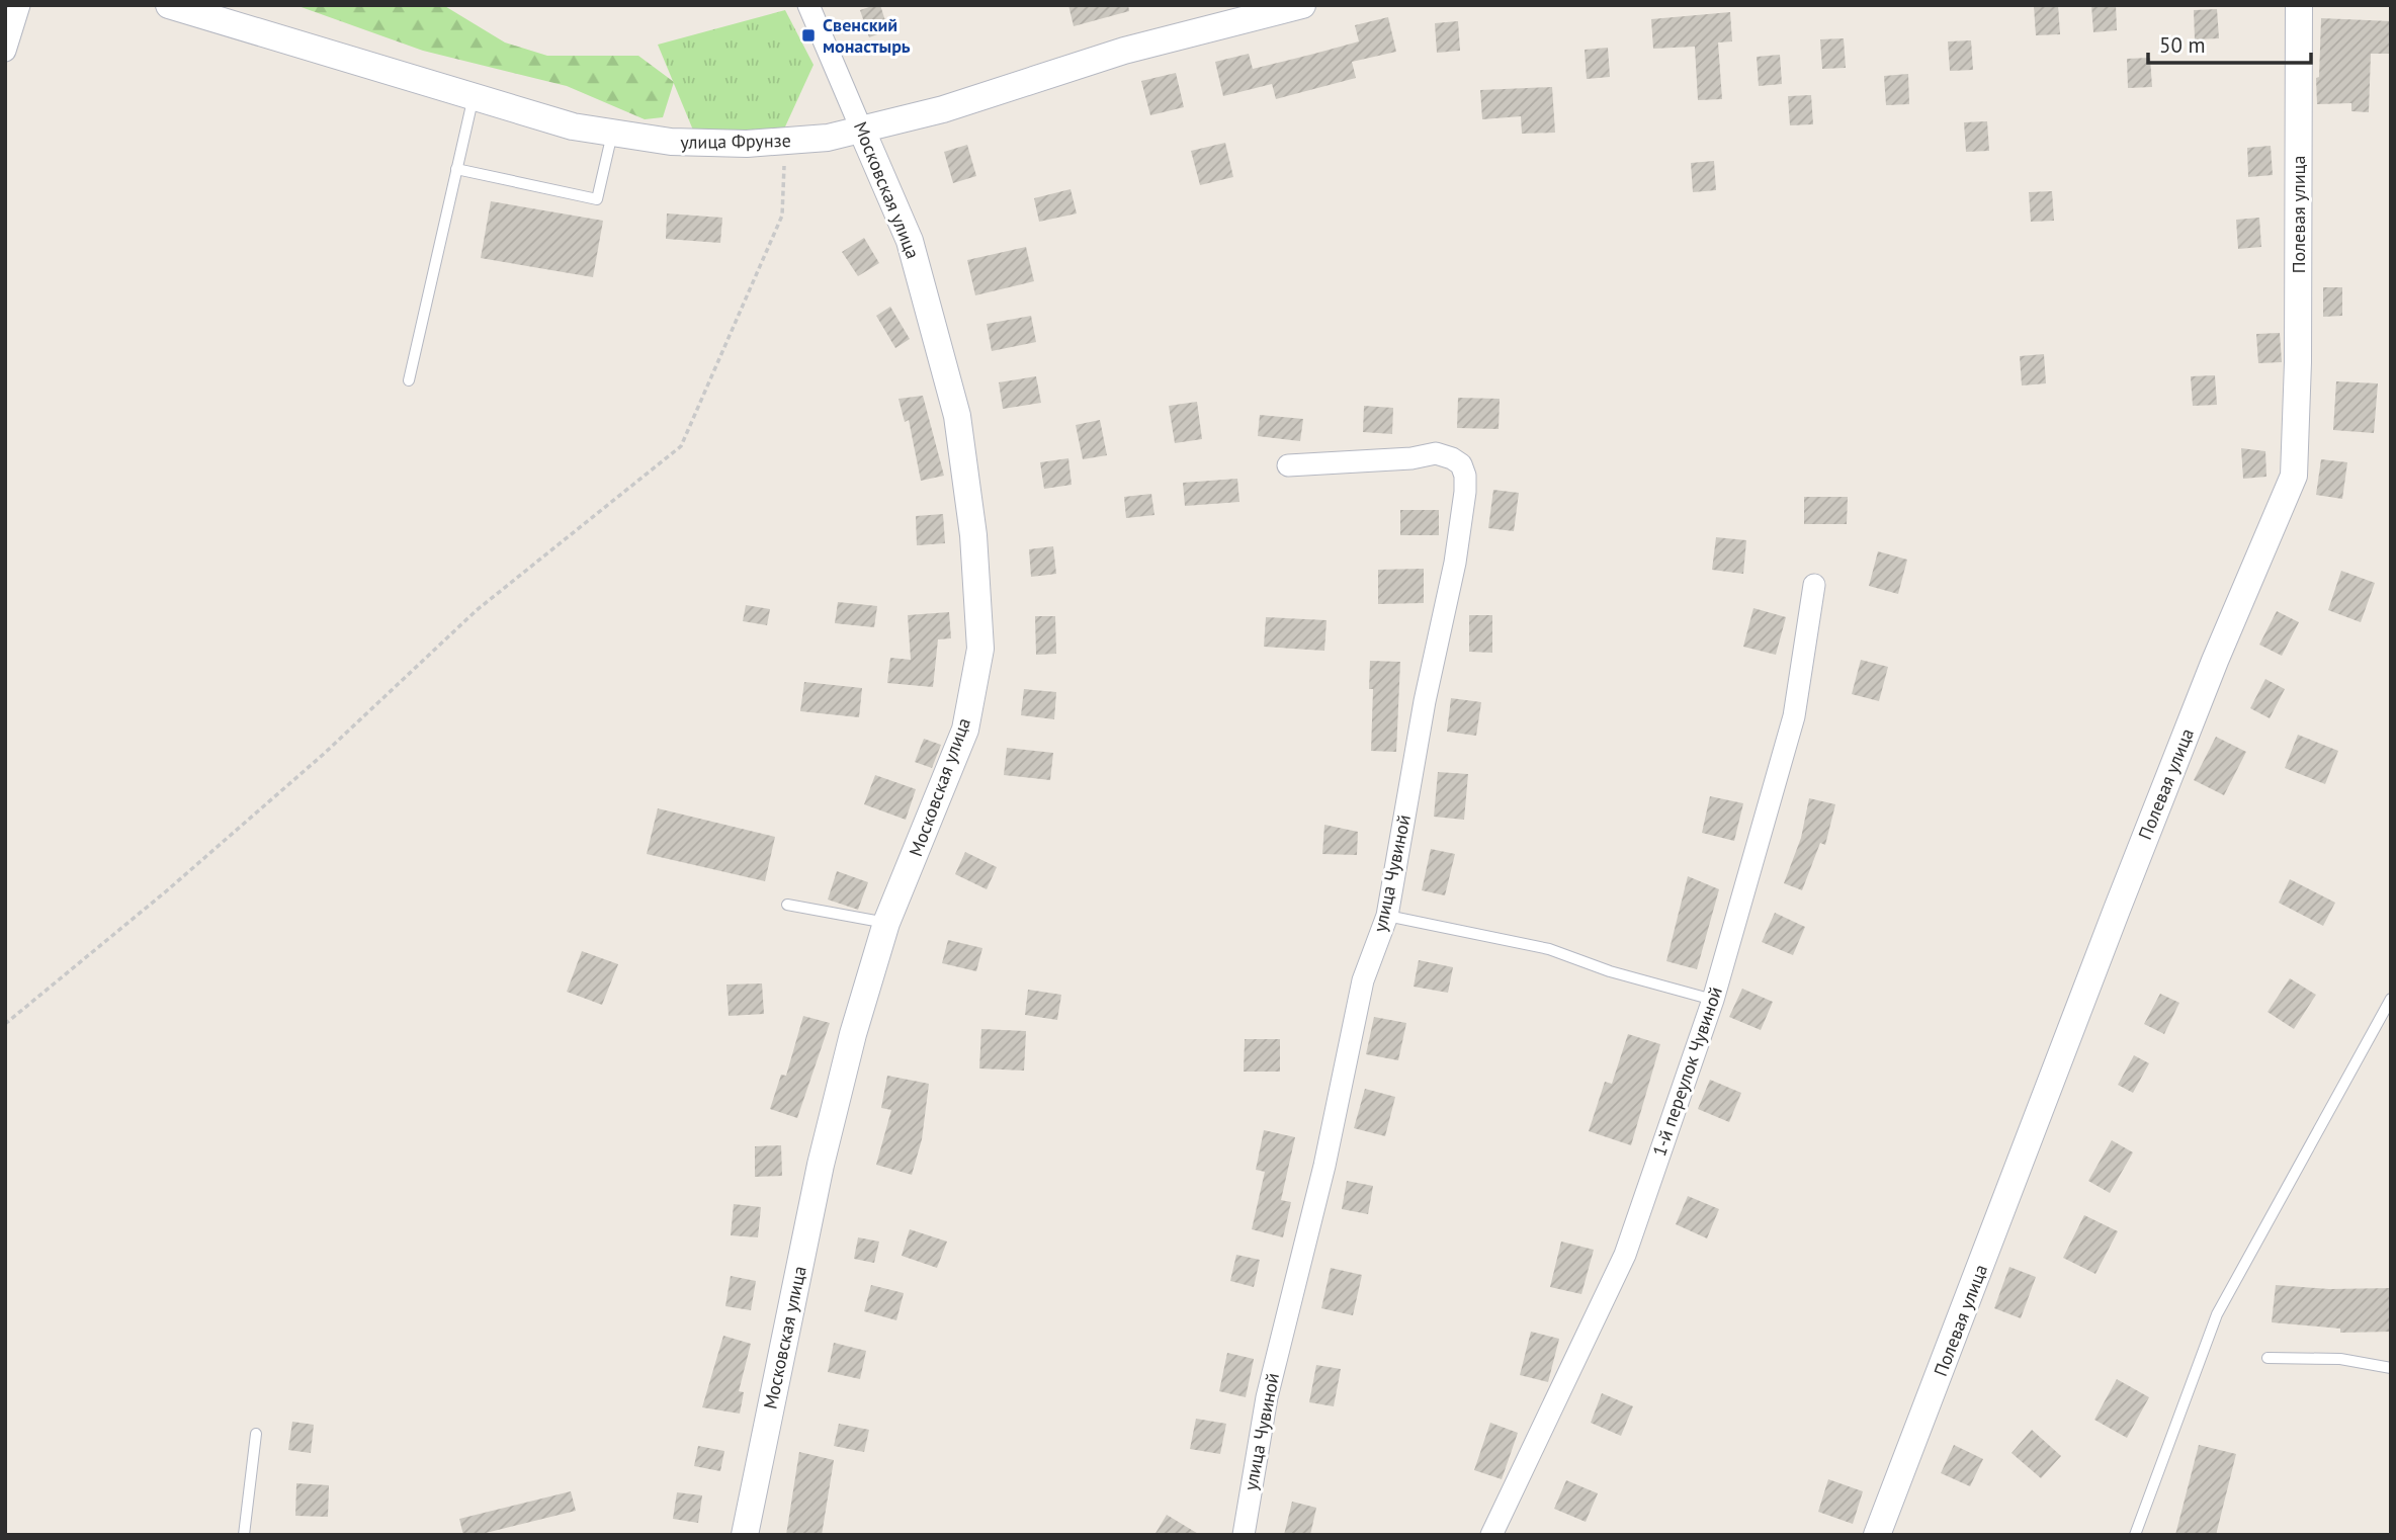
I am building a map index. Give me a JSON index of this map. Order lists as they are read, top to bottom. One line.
{"streets":{"street":["улица Фрунзе","Московская улица","Полевая улица","улица Чувиной","1-й переулок Чувиной"]},"crossings":[["улица Фрунзе","Московская улица"]],"places":{"transit":["Свенский монастырь"]},"scale_bar":"50 m"}
